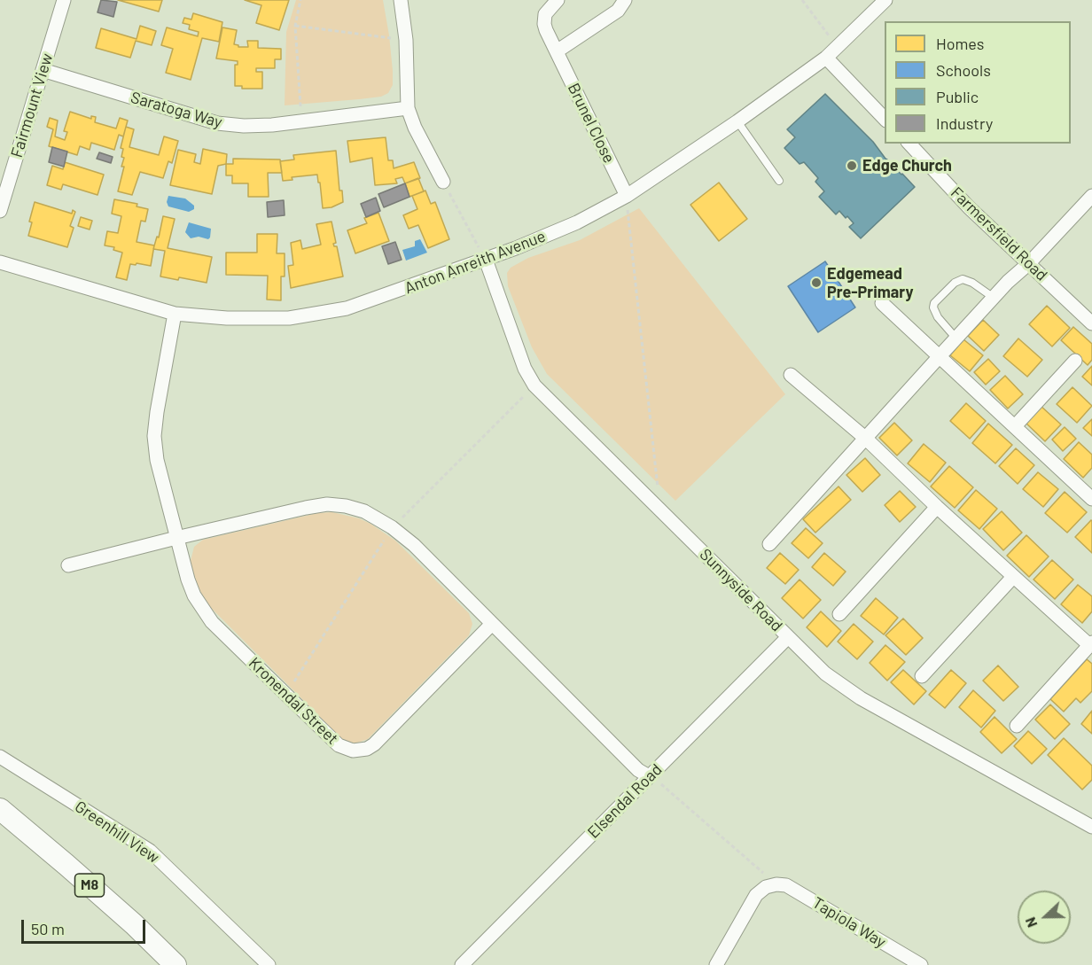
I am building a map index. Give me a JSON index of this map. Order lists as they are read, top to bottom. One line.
{"streets":{"main road":["M8"],"street":["Fairmount View","Saratoga Way","Brunel Close","Farmersfield Road","Anton Anreith Avenue","Sunnyside Road","Kronendal Street","Elsendal Road","Greenhill View","Tapiola Way"]},"crossings":[["Fairmount View","Saratoga Way"],["Brunel Close","Anton Anreith Avenue"],["Anton Anreith Avenue","Sunnyside Road"],["Anton Anreith Avenue","Kronendal Street"],["Sunnyside Road","Elsendal Road"]],"places":["Edge Church","Edgemead Pre-Primary"],"legend":["Homes","Schools","Public","Industry"],"scale_bar":"50 m","north":"left"}
